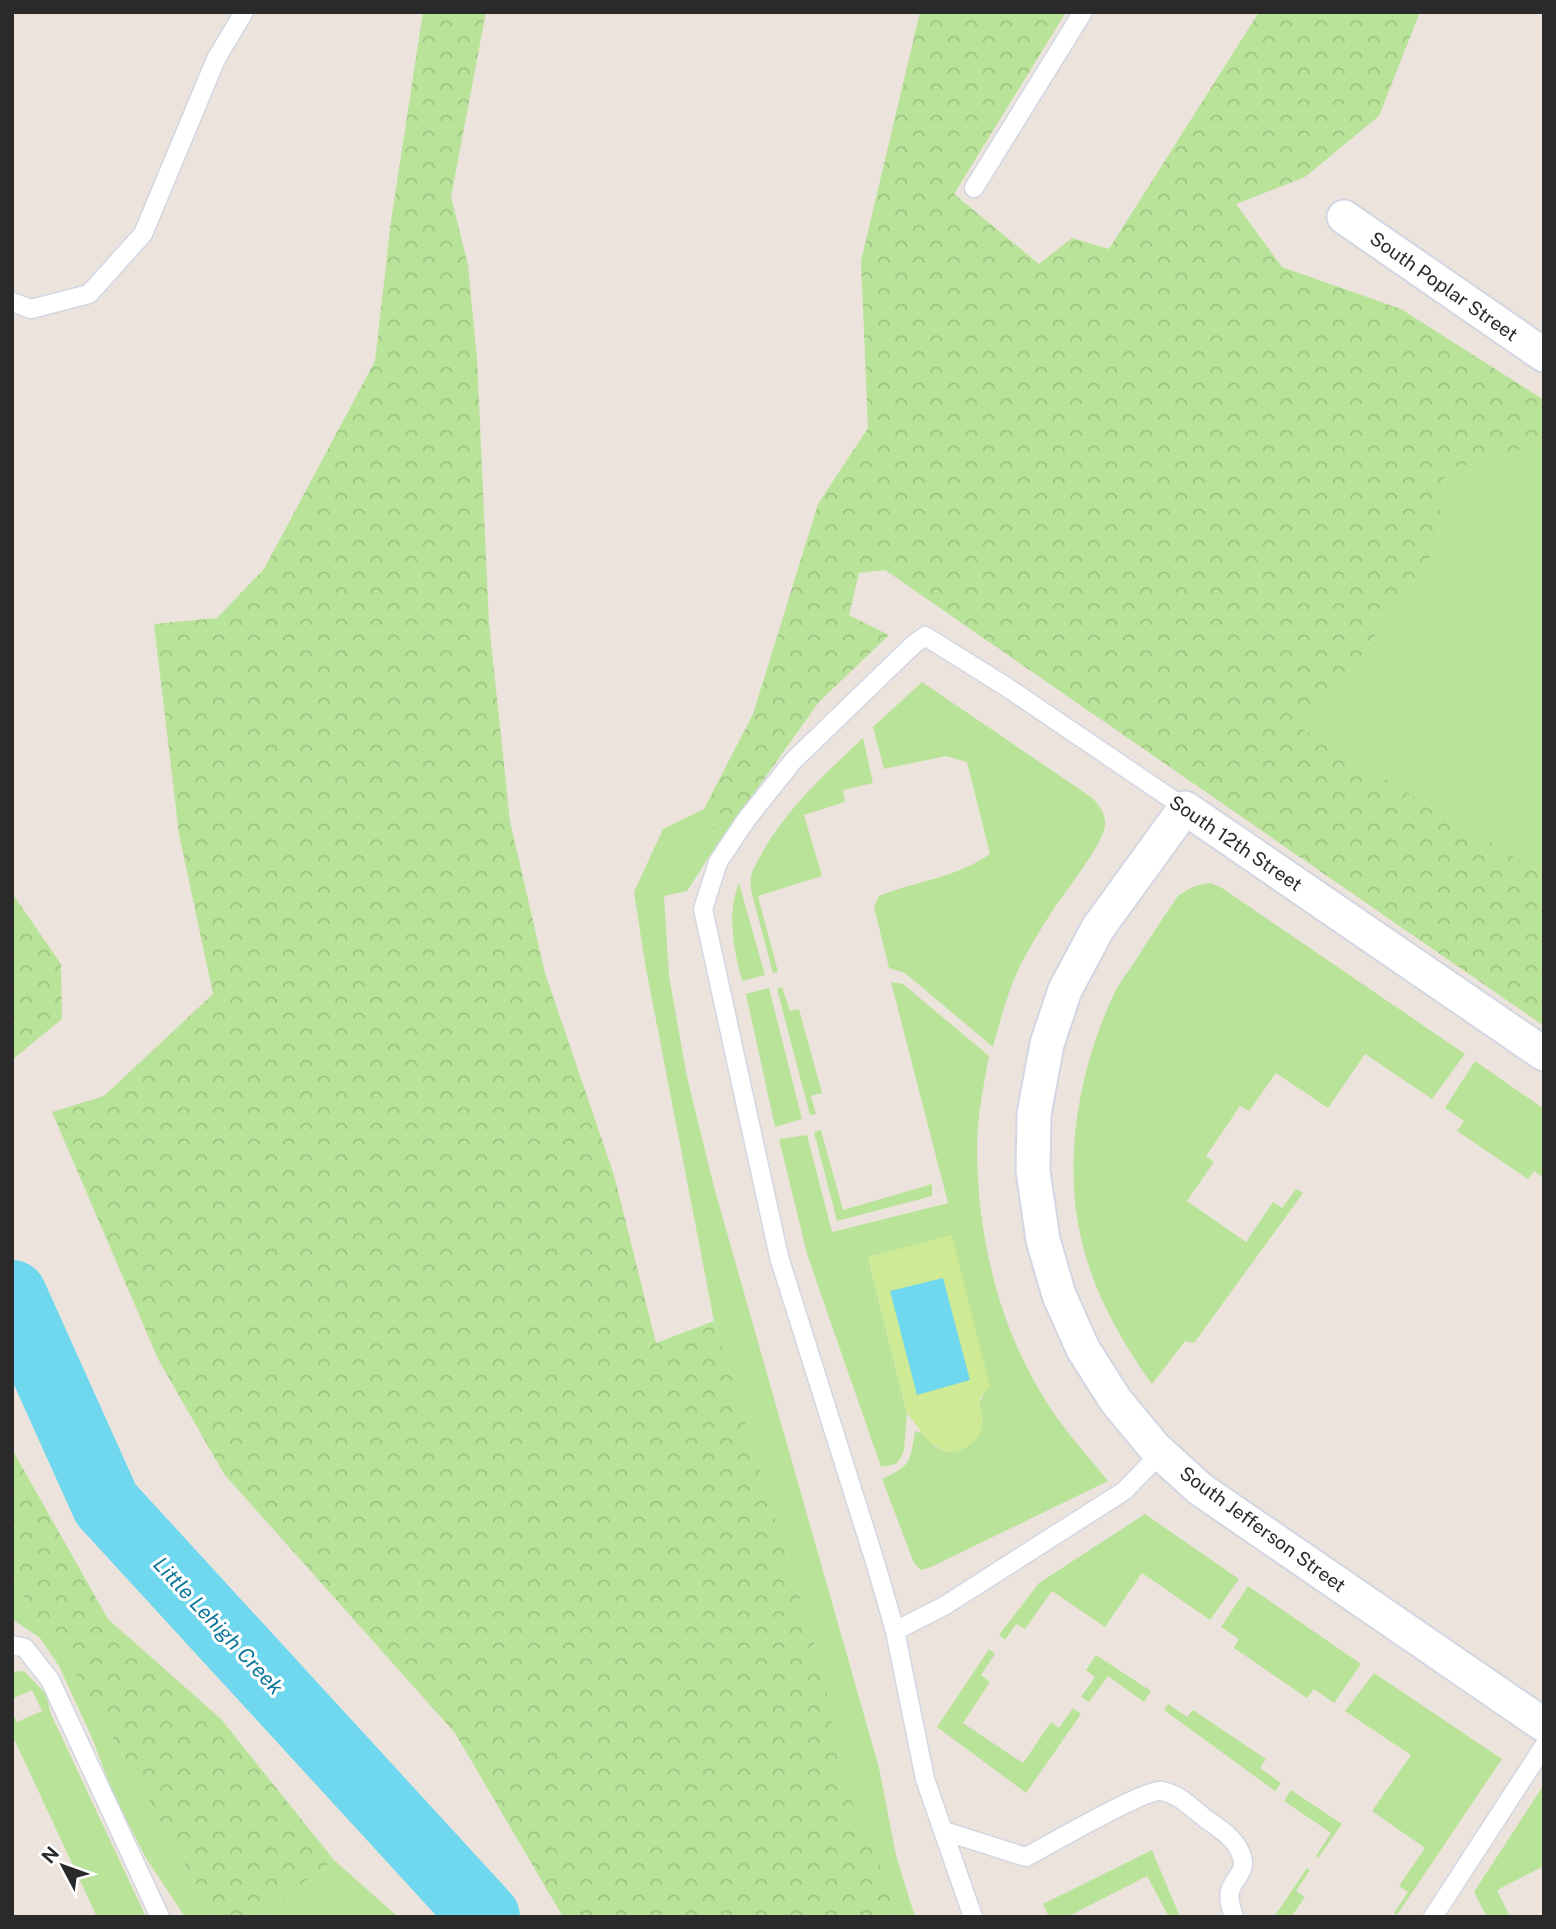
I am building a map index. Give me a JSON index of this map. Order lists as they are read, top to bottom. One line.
{"streets":{"street":["South Poplar Street","South 12th Street","South Jefferson Street"]},"crossings":[["South 12th Street","South Jefferson Street"]],"water":["Little Lehigh Creek"],"north":"top left"}
